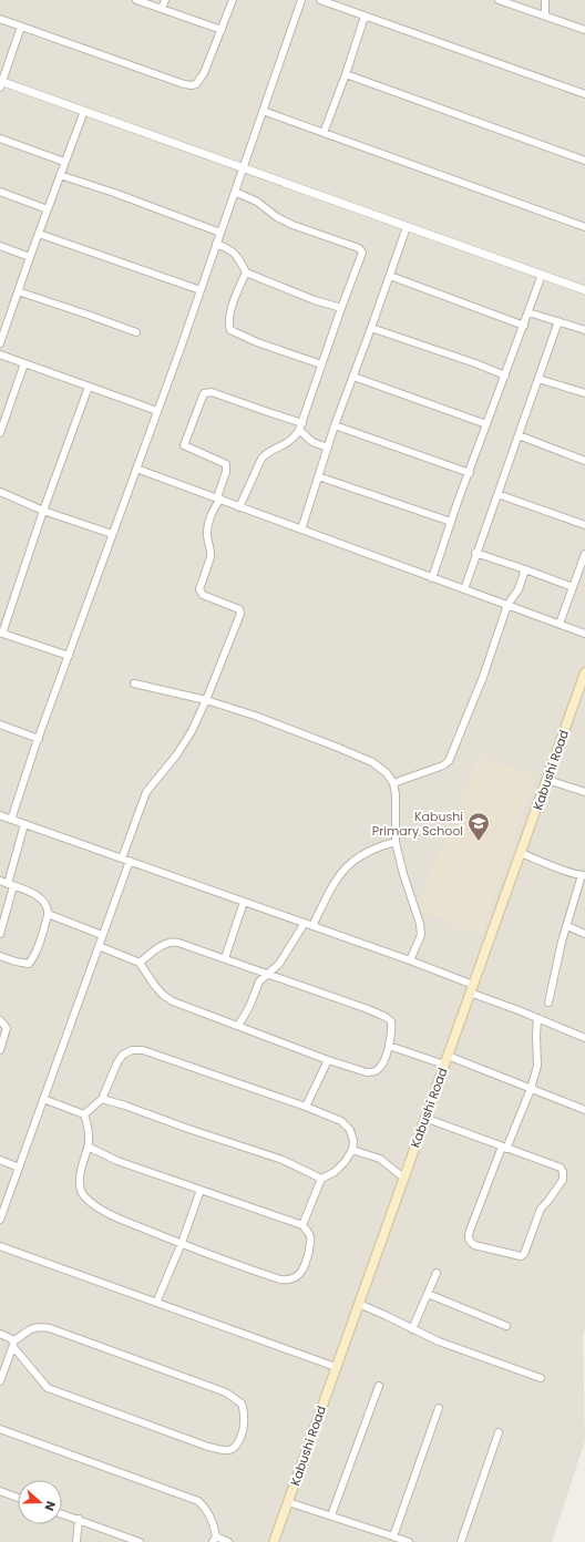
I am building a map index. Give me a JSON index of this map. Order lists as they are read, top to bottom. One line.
{"streets":{"main road":["Kabushi Road"]},"places":{"school or university":["Kabushi Primary School"]},"north":"right"}
